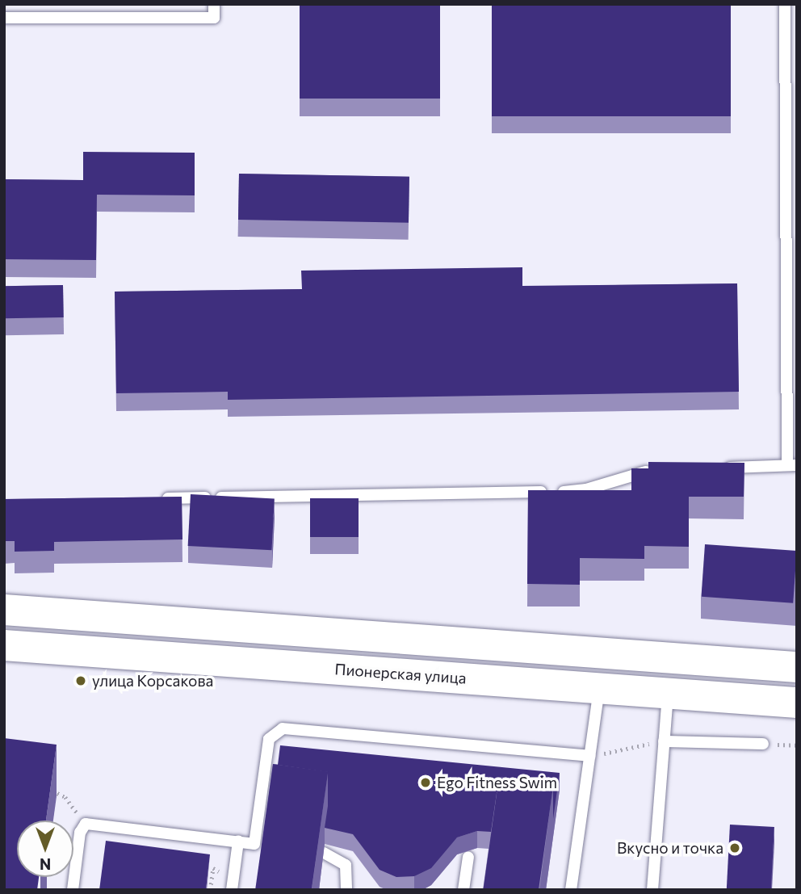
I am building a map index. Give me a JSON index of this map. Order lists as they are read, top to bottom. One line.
{"streets":{"main road":["Пионерская улица"]},"places":["улица Корсакова","Ego Fitness Swim","Вкусно и точка"],"north":"bottom"}
